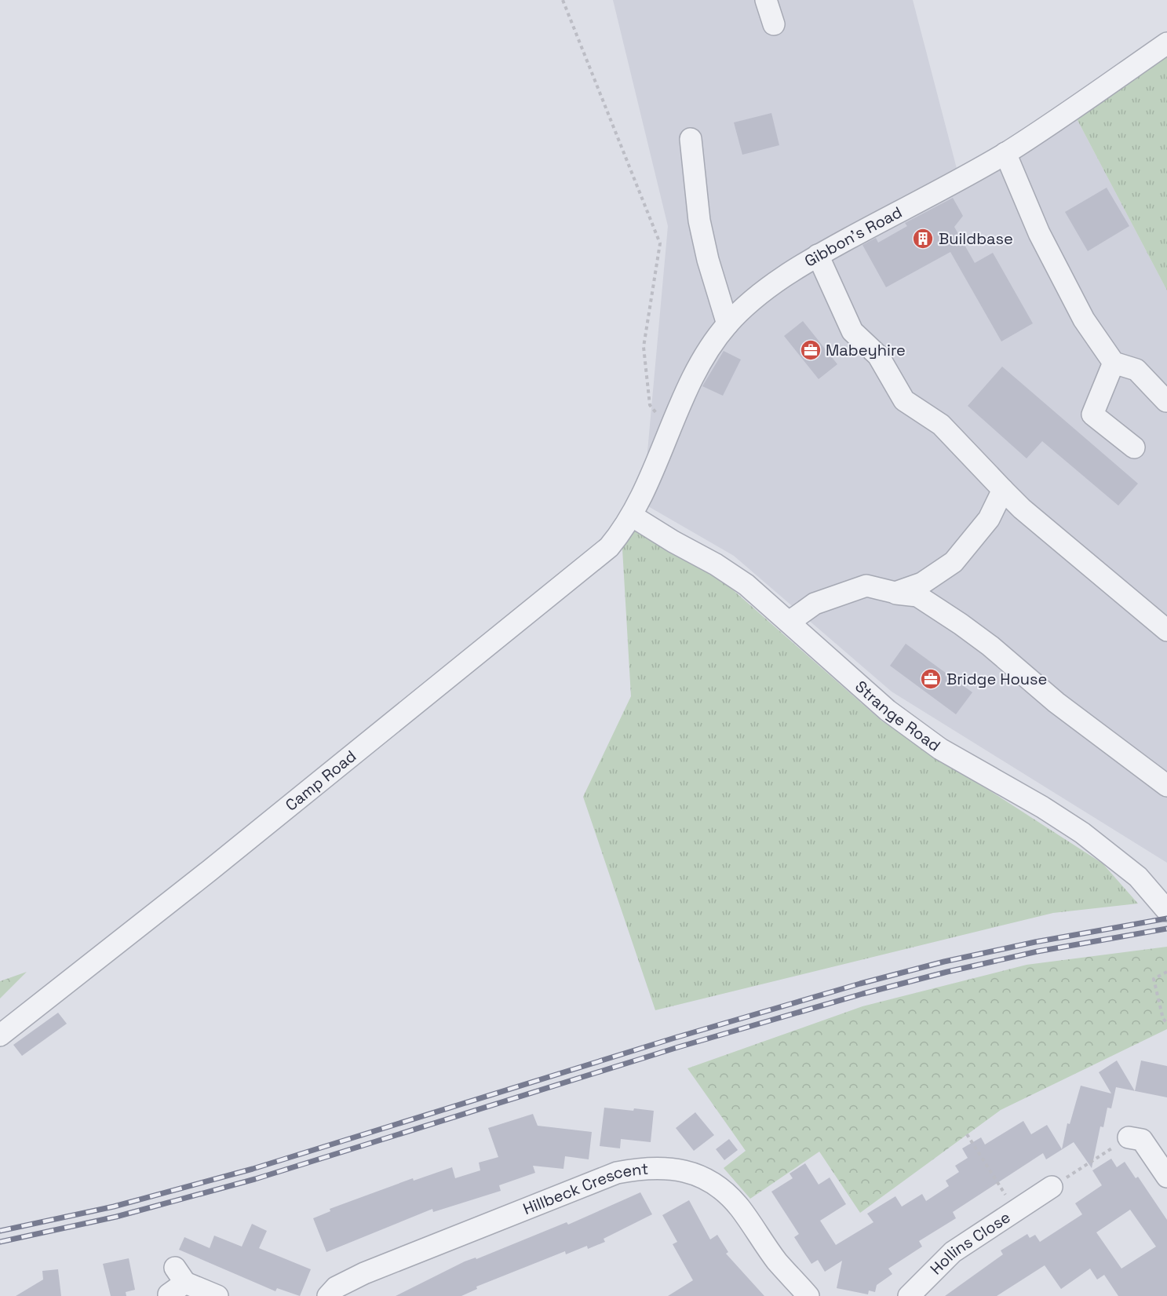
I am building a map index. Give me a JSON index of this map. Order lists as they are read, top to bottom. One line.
{"streets":{"street":["Gibbon's Road","Strange Road","Camp Road","Hillbeck Crescent","Hollins Close"]},"crossings":[["Gibbon's Road","Strange Road"],["Gibbon's Road","Camp Road"],["Strange Road","Camp Road"]],"places":{"building":["Buildbase"],"office":["Mabeyhire","Bridge House"]}}
